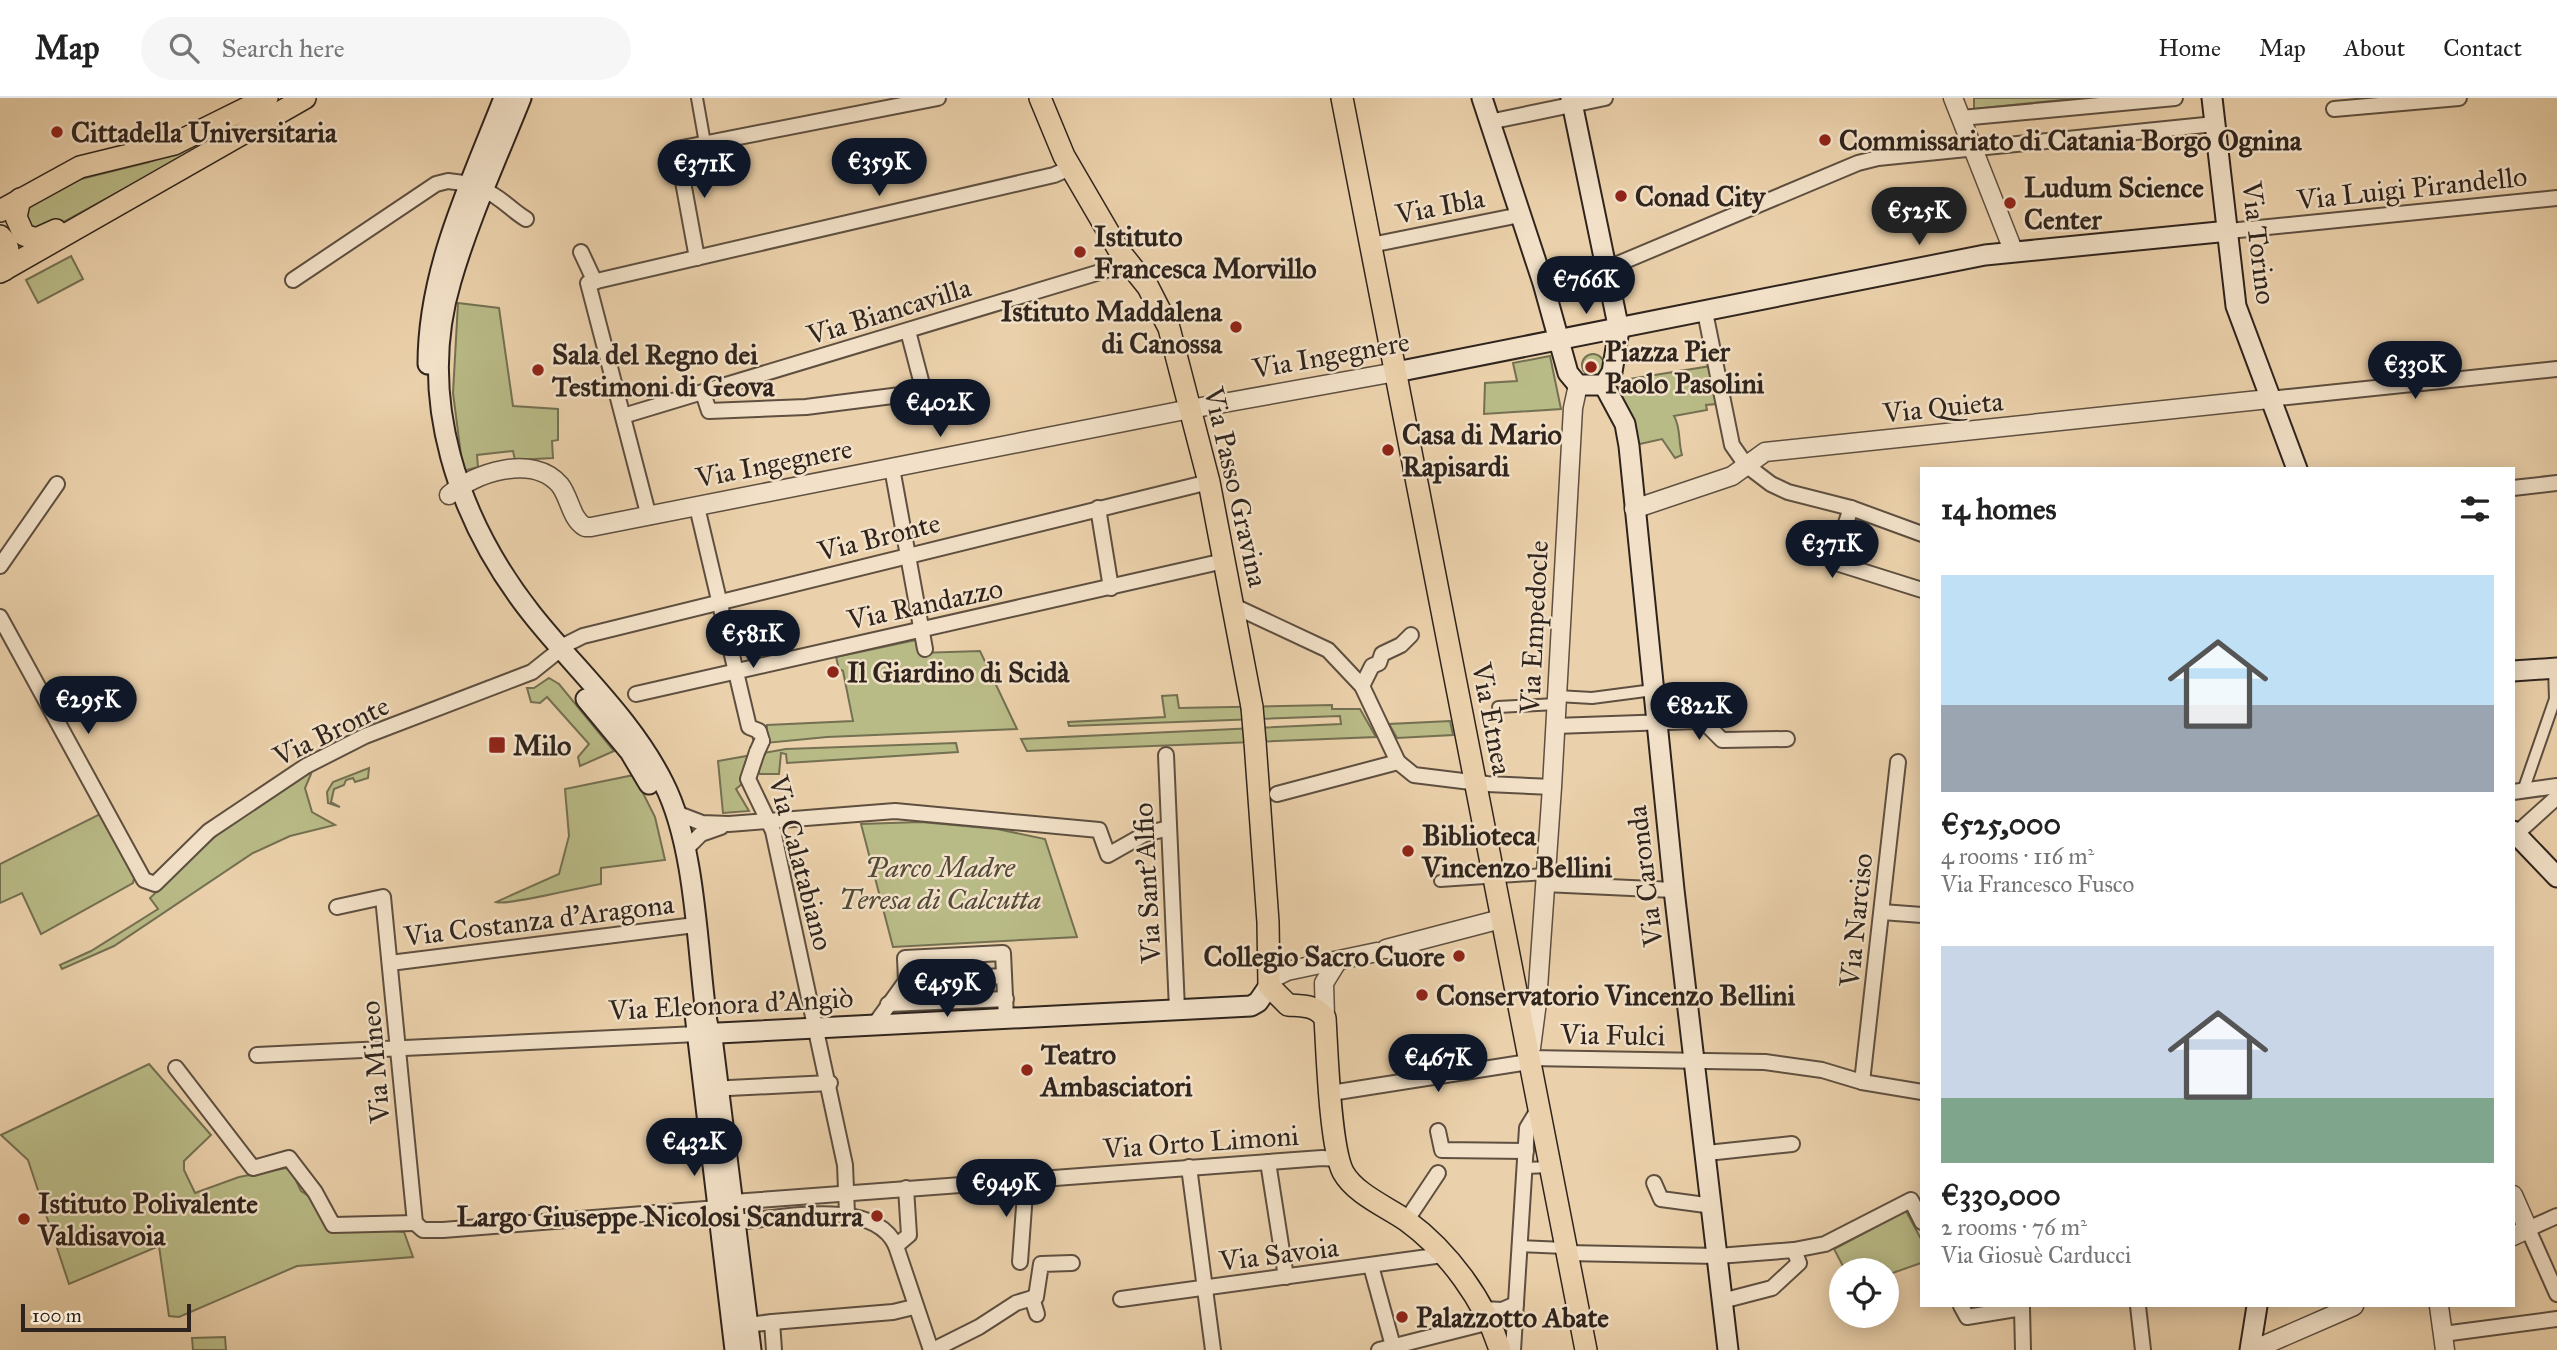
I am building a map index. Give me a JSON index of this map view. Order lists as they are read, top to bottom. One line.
{"streets":{"main road":["Via Torino","Via Ingegnere","Via Passo Gravina","Via Etnea","Via Caronda","Via Eleonora d'Angiò"],"street":["Via Luigi Pirandello","Via Ibla","Via Biancavilla","Via Quieta","Via Bronte","Via Randazzo","Via Empedocle","Via Calatabiano","Via Sant'Alfio","Via Costanza d'Aragona","Via Narciso","Via Fulci","Via Mineo","Via Orto Limoni","Via Savoia"]},"crossings":[["Via Luigi Pirandello","Via Torino"],["Via Luigi Pirandello","Via Ingegnere"],["Via Ibla","Via Etnea"],["Via Torino","Via Ingegnere"],["Via Torino","Via Quieta"],["Via Biancavilla","Via Passo Gravina"],["Via Ingegnere","Via Passo Gravina"],["Via Ingegnere","Via Etnea"],["Via Ingegnere","Via Calatabiano"],["Via Quieta","Via Caronda"],["Via Passo Gravina","Via Bronte"],["Via Passo Gravina","Via Randazzo"],["Via Bronte","Via Calatabiano"],["Via Randazzo","Via Calatabiano"],["Via Empedocle","Via Etnea"],["Via Empedocle","Via Fulci"],["Via Etnea","Via Fulci"],["Via Calatabiano","Via Eleonora d'Angiò"],["Via Calatabiano","Via Orto Limoni"],["Via Caronda","Via Fulci"],["Via Sant'Alfio","Via Eleonora d'Angiò"],["Via Costanza d'Aragona","Via Mineo"],["Via Narciso","Via Fulci"],["Via Eleonora d'Angiò","Via Mineo"]],"parks":["Parco Madre Teresa di Calcutta"],"places":{"other":["Cittadella Universitaria","Commissariato di Catania Borgo Ognina","Conad City","Ludum Science Center","Istituto Francesca Morvillo","Istituto Maddalena di Canossa","Piazza Pier Paolo Pasolini","Sala del Regno dei Testimoni di Geova","Casa di Mario Rapisardi","Il Giardino di Scidà","Biblioteca Vincenzo Bellini","Collegio Sacro Cuore","Conservatorio Vincenzo Bellini","Teatro Ambasciatori","Largo Giuseppe Nicolosi Scandurra","Istituto Polivalente Valdisavoia","Palazzotto Abate"],"transit":["Milo"]},"scale_bar":"100 m","page":{"header":"Map","search":"Search here","nav":["Home","Map","About","Contact"],"price":["€359K","€371K","€525K","€766K","€330K","€402K","€371K","€581K","€295K","€822K","€459K","€467K","€432K","€949K"],"heading":"14 homes","list":[{"name":"€525,000","note":"4 rooms · 116 m² · Via Francesco Fusco"},{"name":"€330,000","note":"2 rooms · 76 m² · Via Giosuè Carducci"}],"scale":"100 m"}}
